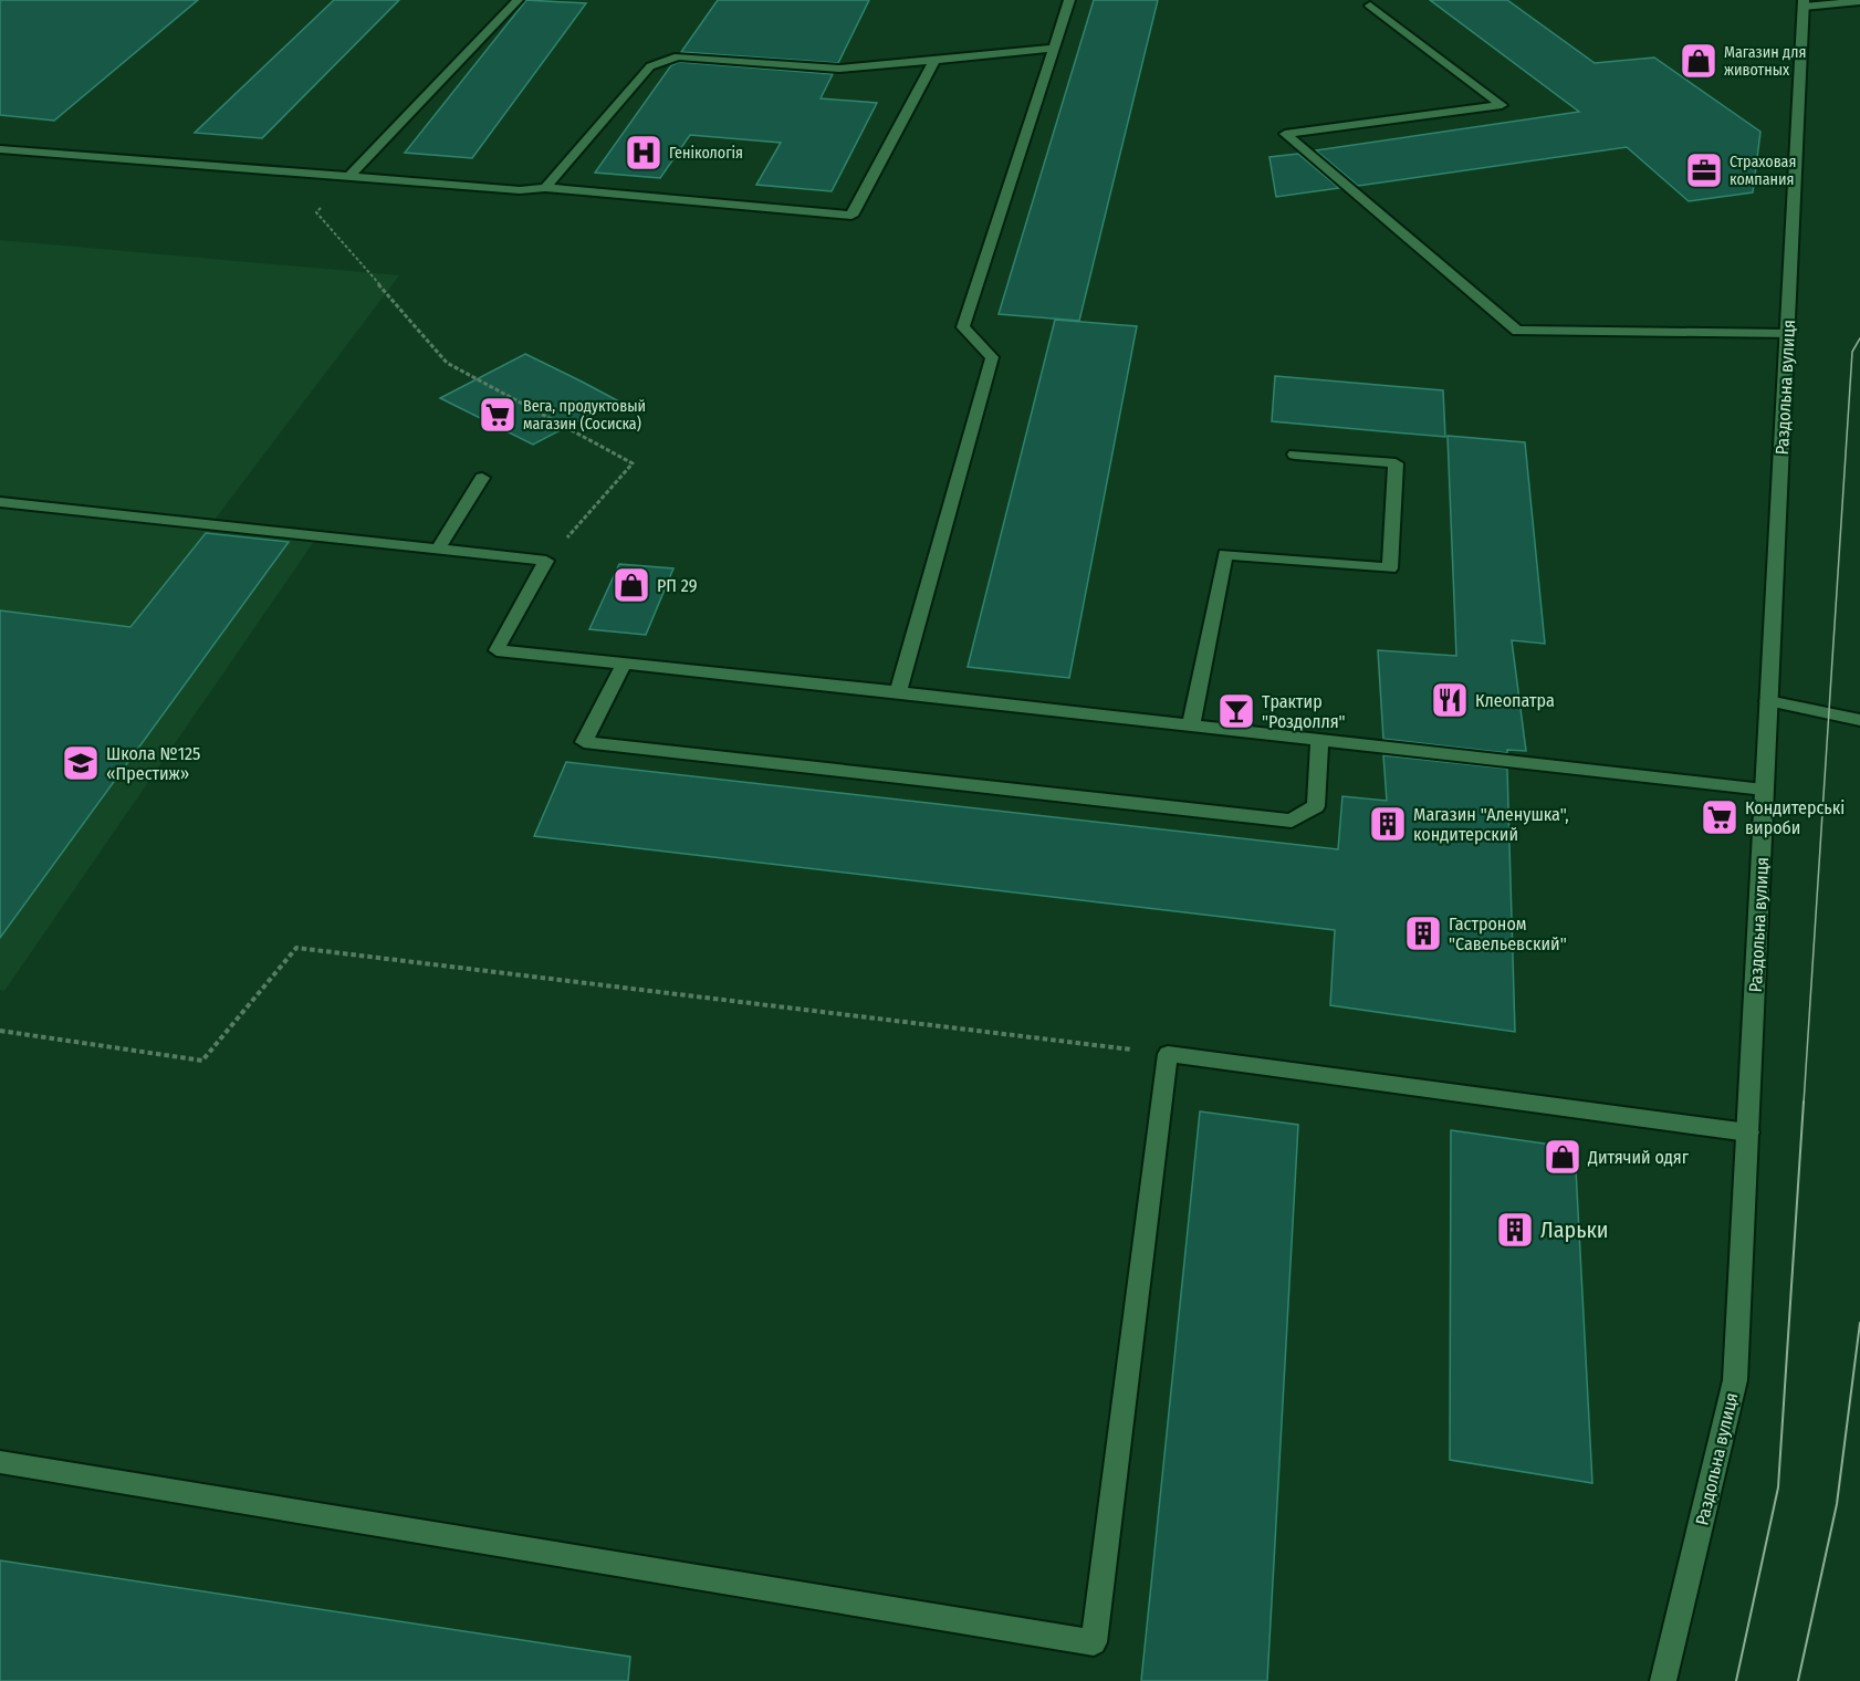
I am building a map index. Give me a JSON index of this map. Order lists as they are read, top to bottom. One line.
{"streets":{"street":["Раздольна вулиця"]},"places":{"shop":["Магазин для животных","РП 29","Дитячий одяг"],"hospital":["Генікологія"],"office":["Страховая компания"],"supermarket":["Вега, продуктовый магазин (Сосиска)","Кондитерські вироби"],"restaurant":["Клеопатра"],"bar":["Трактир \"Роздолля\""],"school or university":["Школа №125 «Престиж»"],"building":["Магазин \"Аленушка\", кондитерский","Гастроном \"Савельевский\"","Ларьки"]}}
